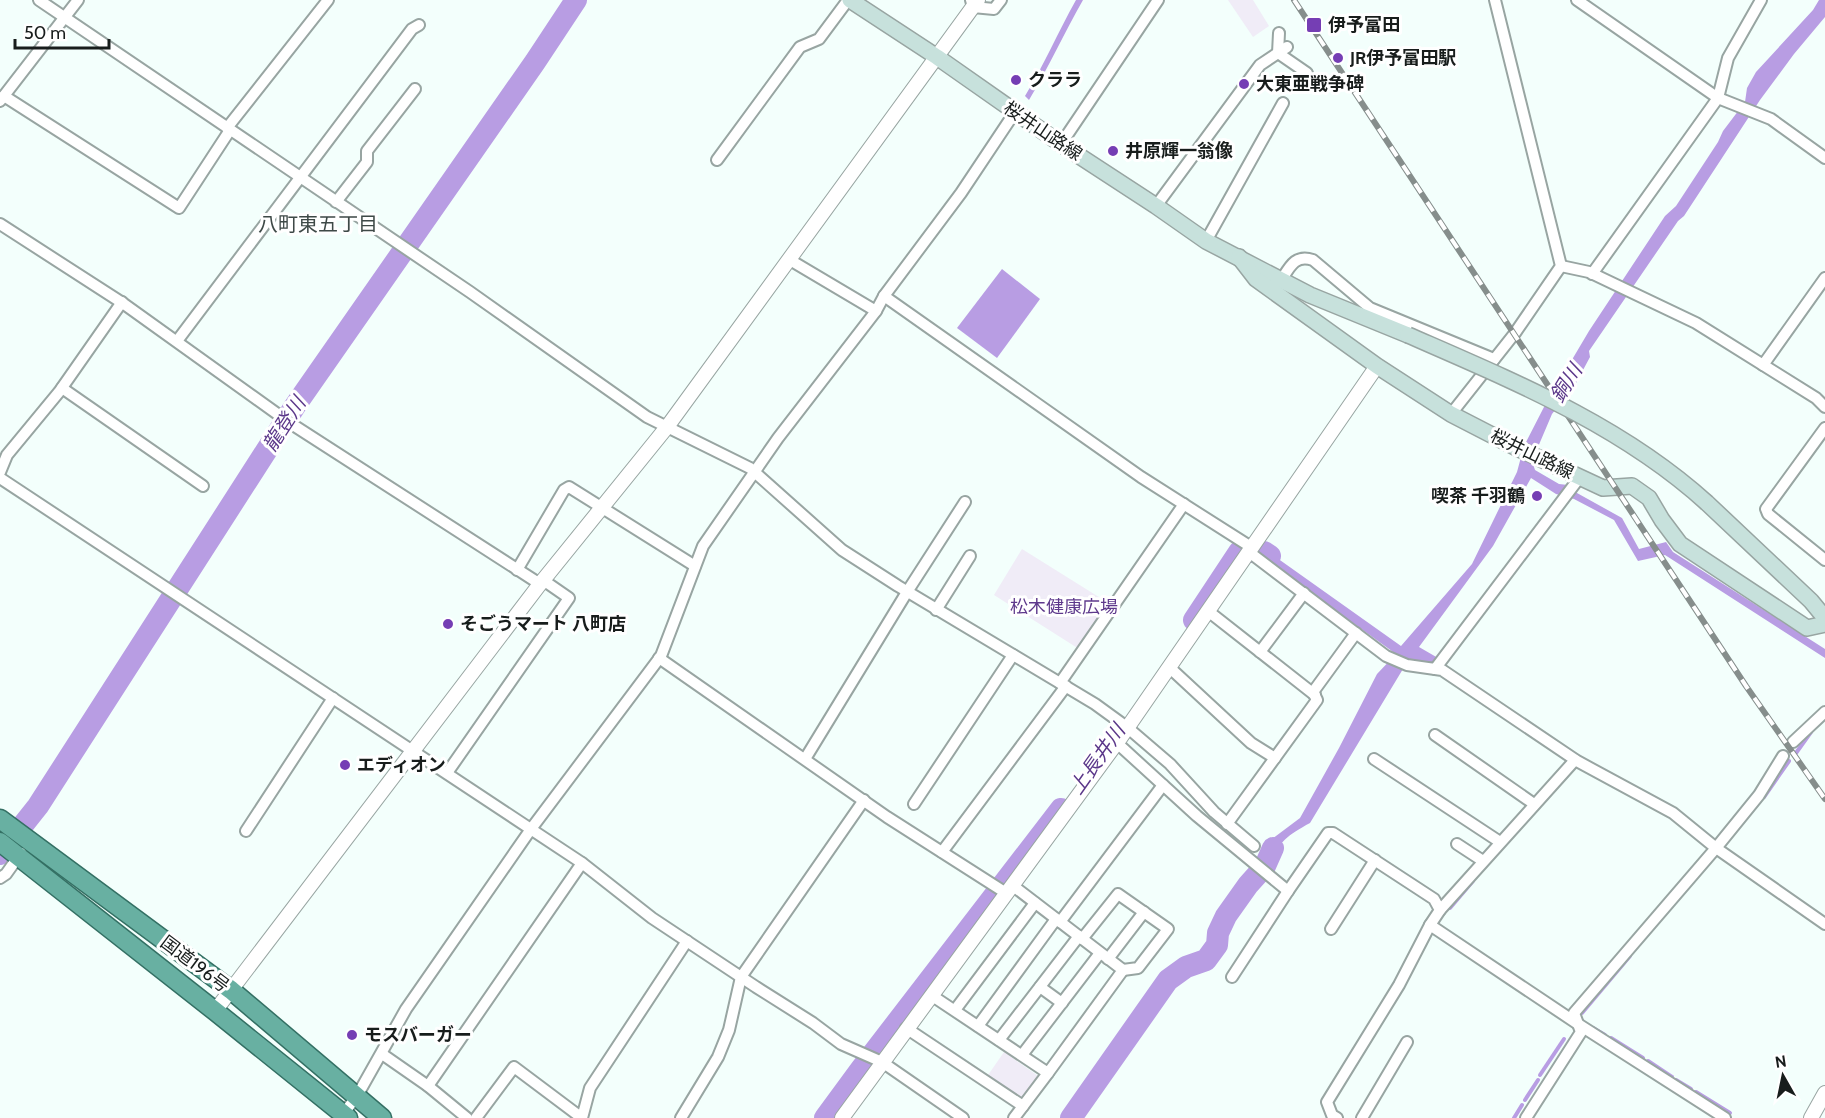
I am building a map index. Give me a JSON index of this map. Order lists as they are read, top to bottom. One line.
{"streets":{"highway":["国道196号"],"main road":["桜井山路線"]},"districts":["八町東五丁目"],"water":["銅川","龍登川","上長井川"],"parks":["松木健康広場"],"places":{"transit":["伊予富田"],"other":["JR伊予富田駅","クララ","大東亜戦争碑","井原輝一翁像","喫茶 千羽鶴","そごうマート 八町店","エディオン","モスバーガー"]},"scale_bar":"50 m","north":"top"}
